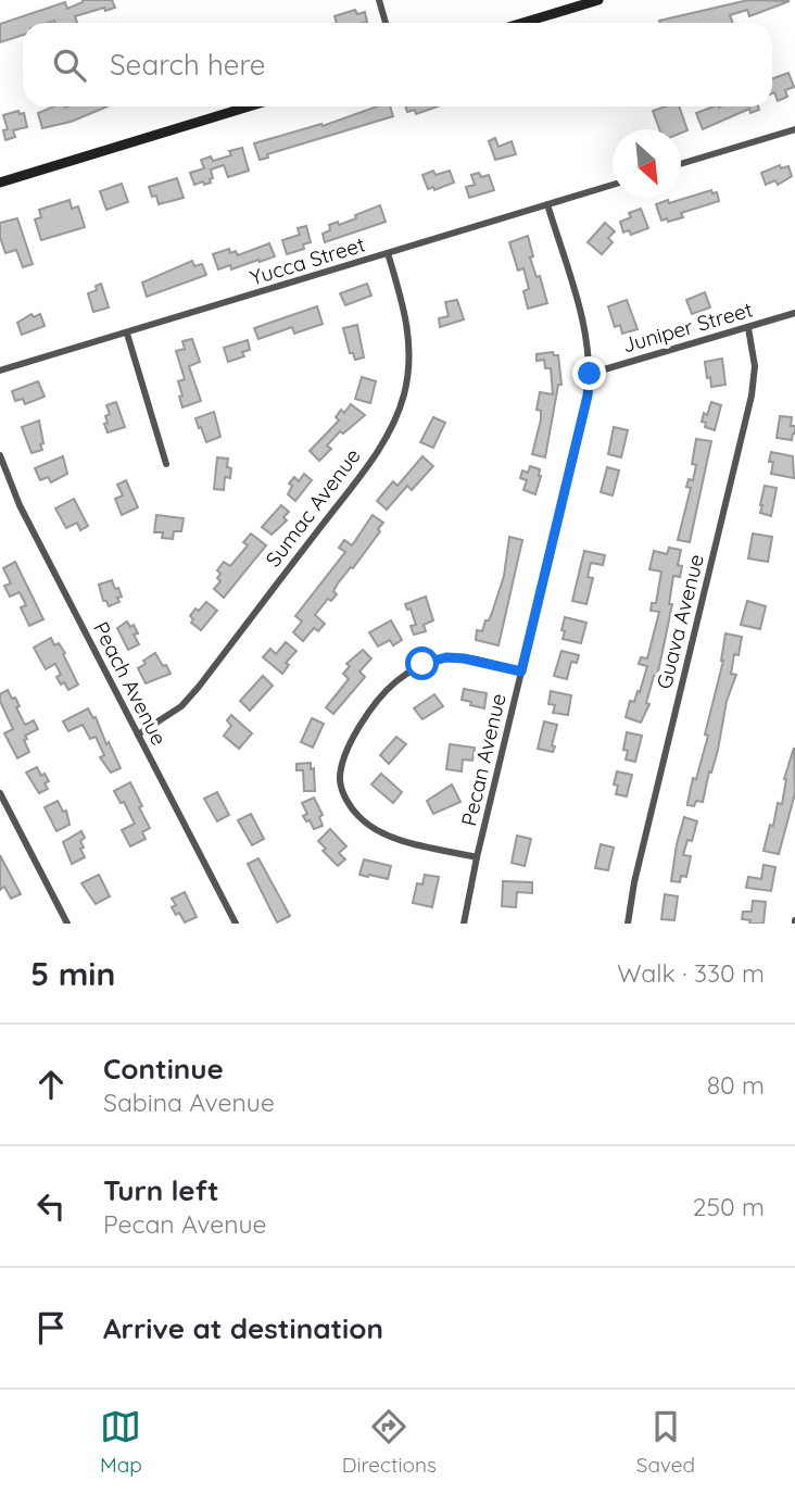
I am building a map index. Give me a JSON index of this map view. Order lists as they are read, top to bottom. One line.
{"streets":{"street":["Yucca Street","Juniper Street","Sumac Avenue","Guava Avenue","Peach Avenue","Pecan Avenue"]},"crossings":[["Yucca Street","Sumac Avenue"],["Yucca Street","Pecan Avenue"],["Juniper Street","Guava Avenue"],["Juniper Street","Pecan Avenue"],["Sumac Avenue","Peach Avenue"]],"north":"bottom right","page":{"search":"Search here","heading":["5 min","Walk · 330 m"],"list":[["Continue","Sabina Avenue","80 m"],["Turn left","Pecan Avenue","250 m"],"Arrive at destination"],"nav":["Map","Directions","Saved"]}}
